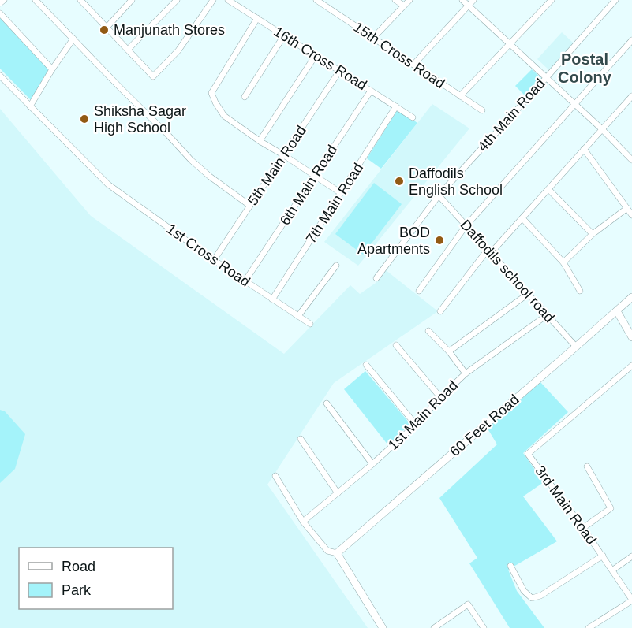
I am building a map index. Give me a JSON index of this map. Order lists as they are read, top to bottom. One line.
{"streets":{"street":["15th Cross Road","16th Cross Road","4th Main Road","5th Main Road","6th Main Road","7th Main Road","1st Cross Road","Daffodils school road","1st Main Road","60 Feet Road","3rd Main Road"]},"crossings":[["16th Cross Road","5th Main Road"],["16th Cross Road","6th Main Road"],["16th Cross Road","7th Main Road"],["4th Main Road","Daffodils school road"],["5th Main Road","1st Cross Road"],["6th Main Road","1st Cross Road"],["7th Main Road","1st Cross Road"],["Daffodils school road","1st Main Road"],["Daffodils school road","60 Feet Road"]],"districts":["Postal Colony"],"places":["Manjunath Stores","Shiksha Sagar High School","Daffodils English School","BOD Apartments"],"legend":["Road","Park"]}
